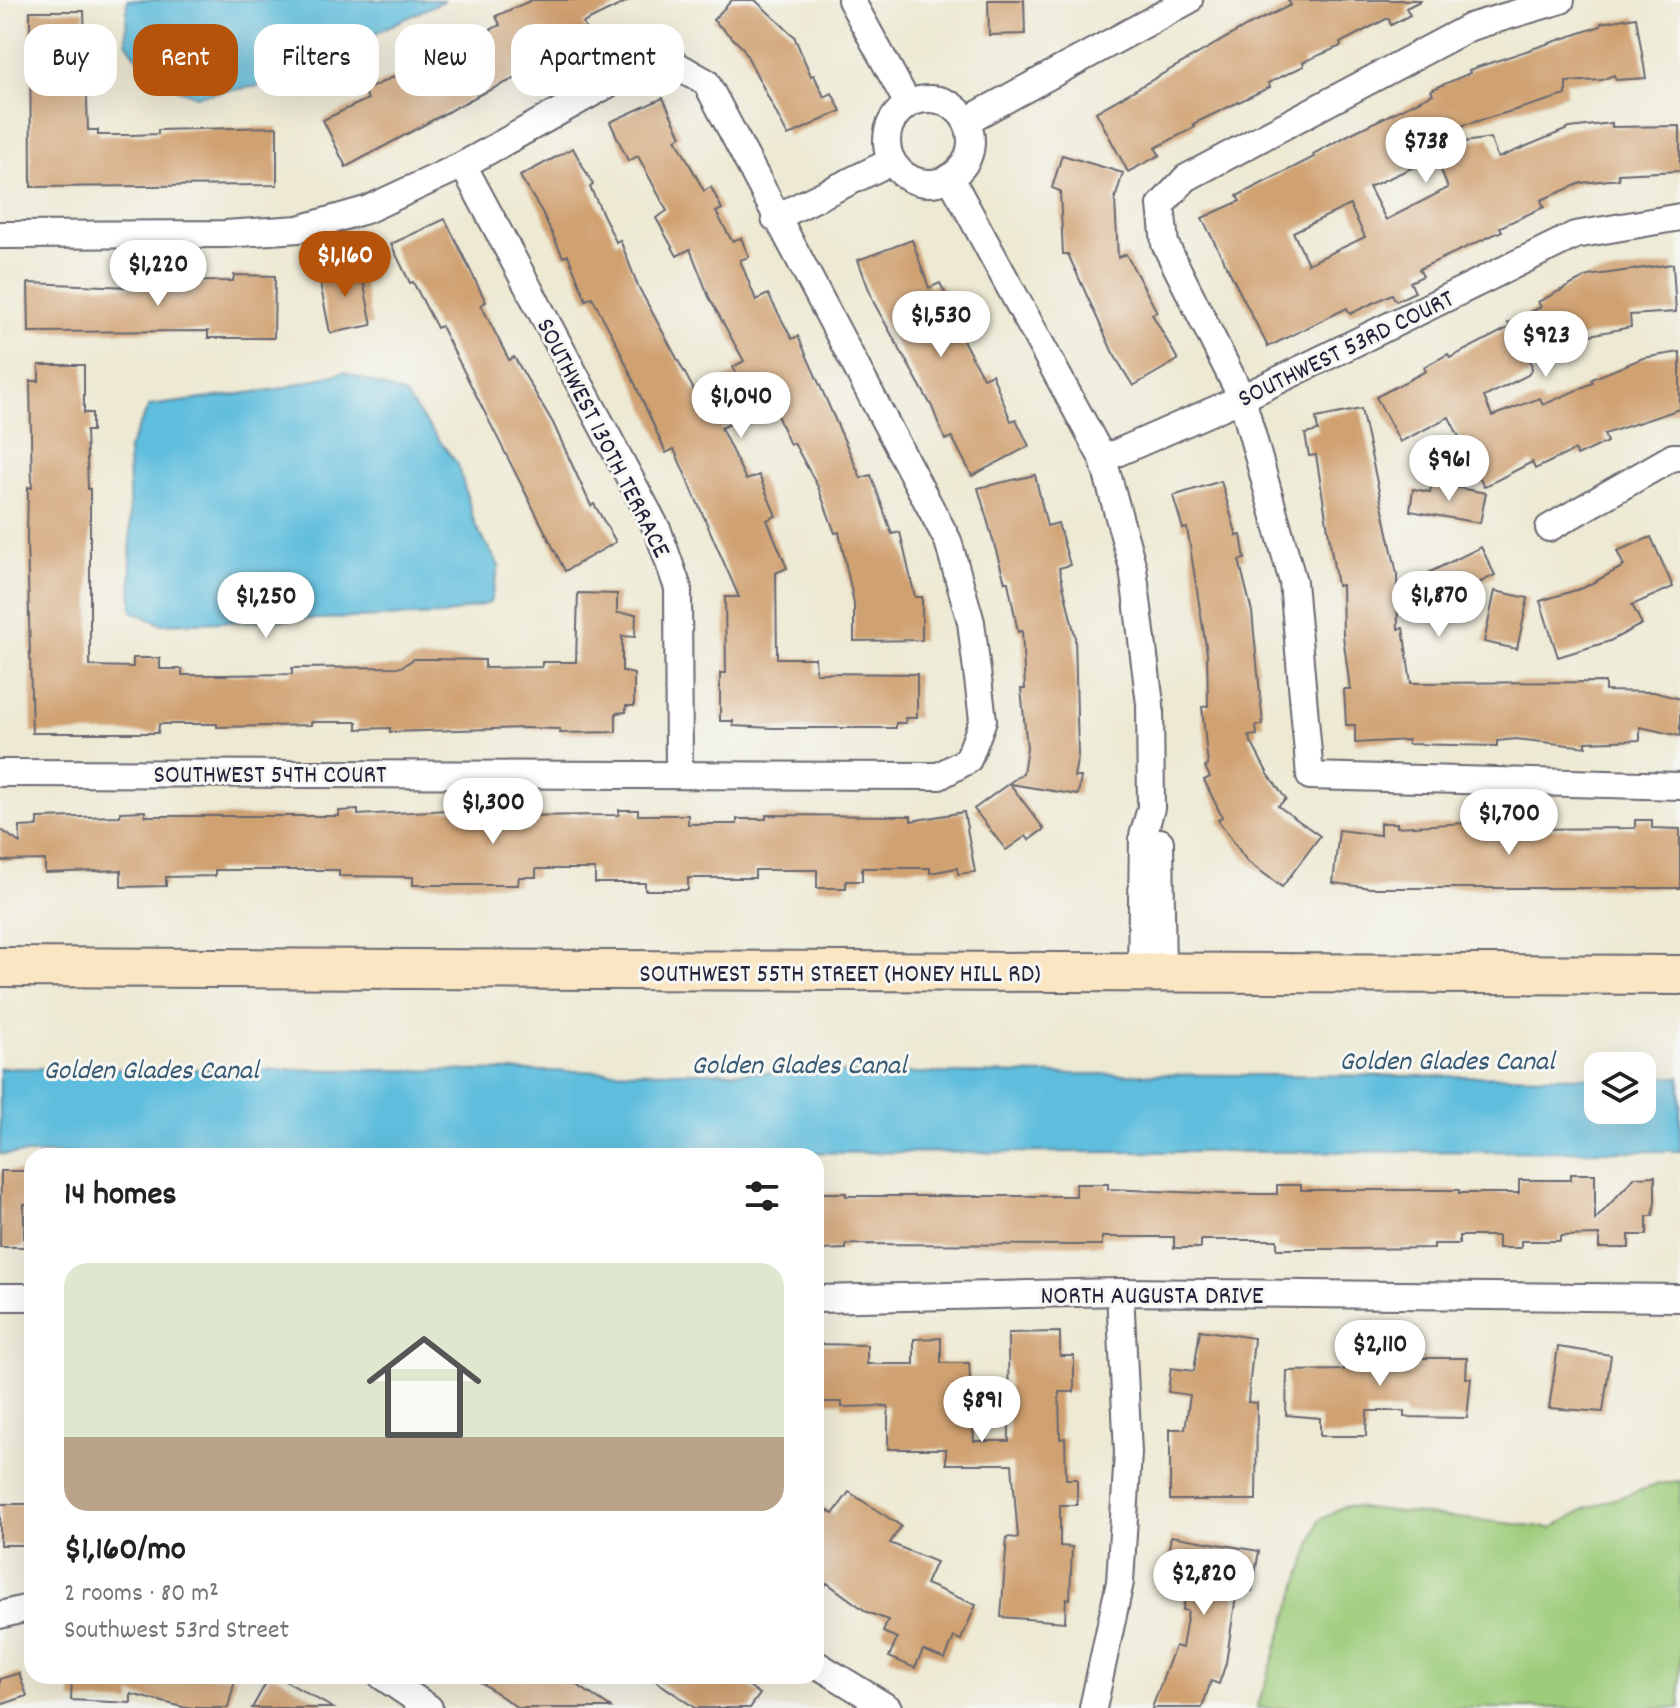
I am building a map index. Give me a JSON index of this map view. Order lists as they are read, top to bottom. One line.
{"streets":{"street":["SOUTHWEST 53RD COURT","SOUTHWEST 130TH TERRACE","SOUTHWEST 54TH COURT","SOUTHWEST 55TH STREET (HONEY HILL RD)","NORTH AUGUSTA DRIVE"]},"crossings":[["SOUTHWEST 130TH TERRACE","SOUTHWEST 54TH COURT"]],"water":["Golden Glades Canal"],"page":{"chip":["Buy","Rent","Filters","New","Apartment"],"price":["$738","$1,160","$1,220","$1,530","$923","$1,040","$961","$1,870","$1,250","$1,300","$1,700","$2,110","$891","$2,820"],"heading":"14 homes","list":[{"name":"$1,160/mo","note":"2 rooms · 80 m² · Southwest 53rd Street"}]}}
